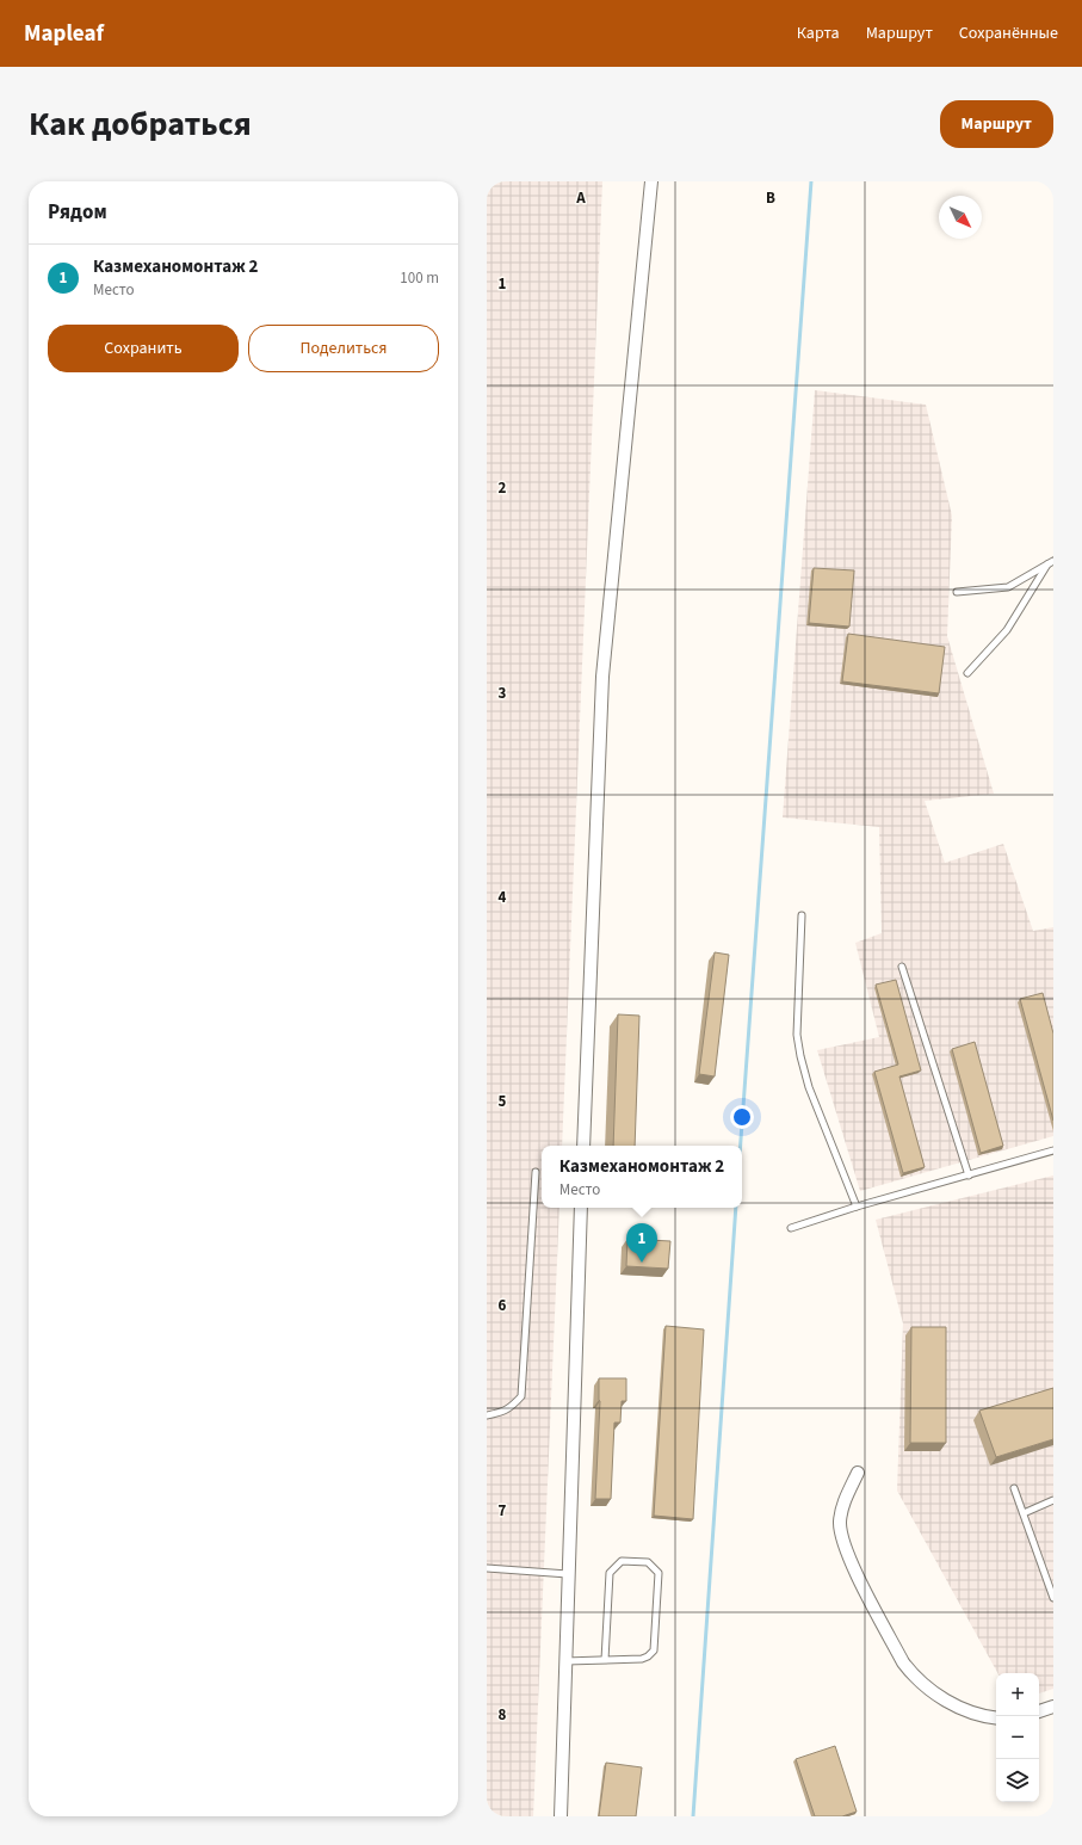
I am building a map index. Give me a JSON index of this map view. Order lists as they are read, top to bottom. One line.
{"north":"bottom right","page":{"header":"Mapleaf","nav":["Карта","Маршрут","Сохранённые"],"title":"Как добраться","buttons":["Маршрут",["Сохранить","Поделиться"]],"heading":"Рядом","list":[{"mark":"1","name":"Казмеханомонтаж 2","note":"Место","value":"100 m"}],"popup":["Казмеханомонтаж 2","Место"],"pins":"1","map_buttons":["+","−"]},"grid":{"columns":["A","B"],"rows":["1","2","3","4","5","6","7","8"]}}
